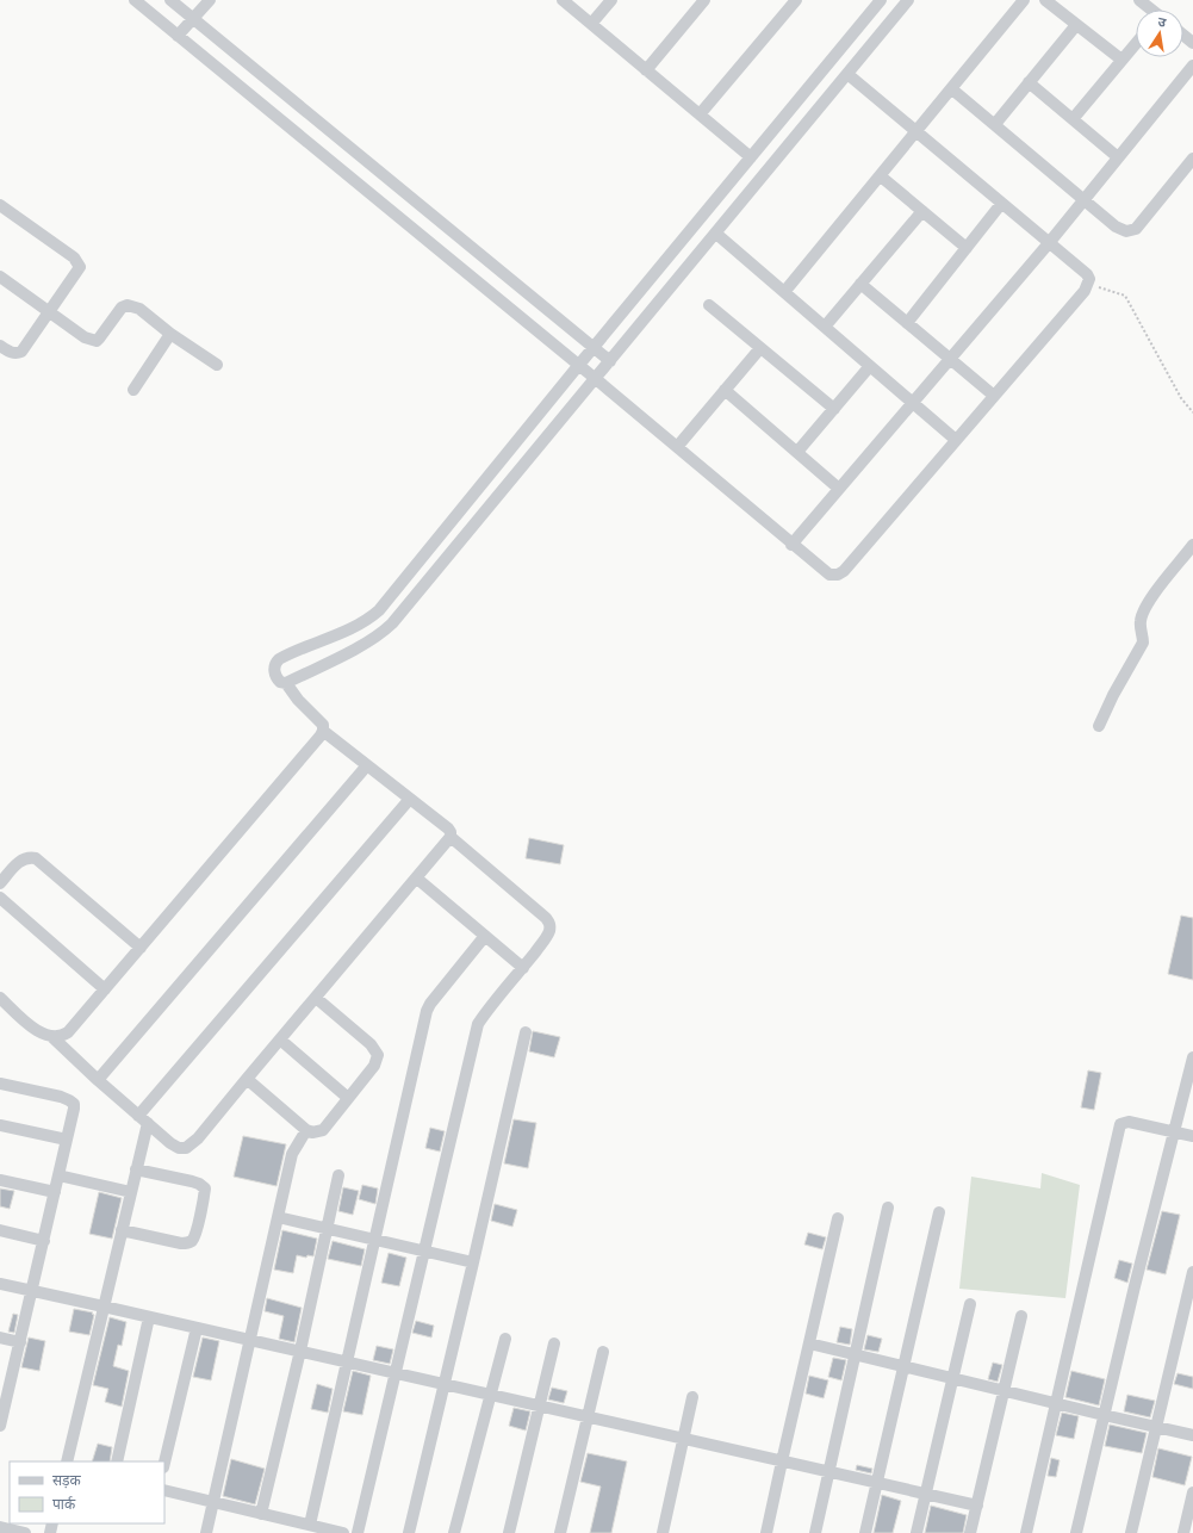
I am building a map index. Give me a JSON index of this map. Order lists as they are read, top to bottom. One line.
{"legend":["सड़क","पार्क"],"north":"top"}
